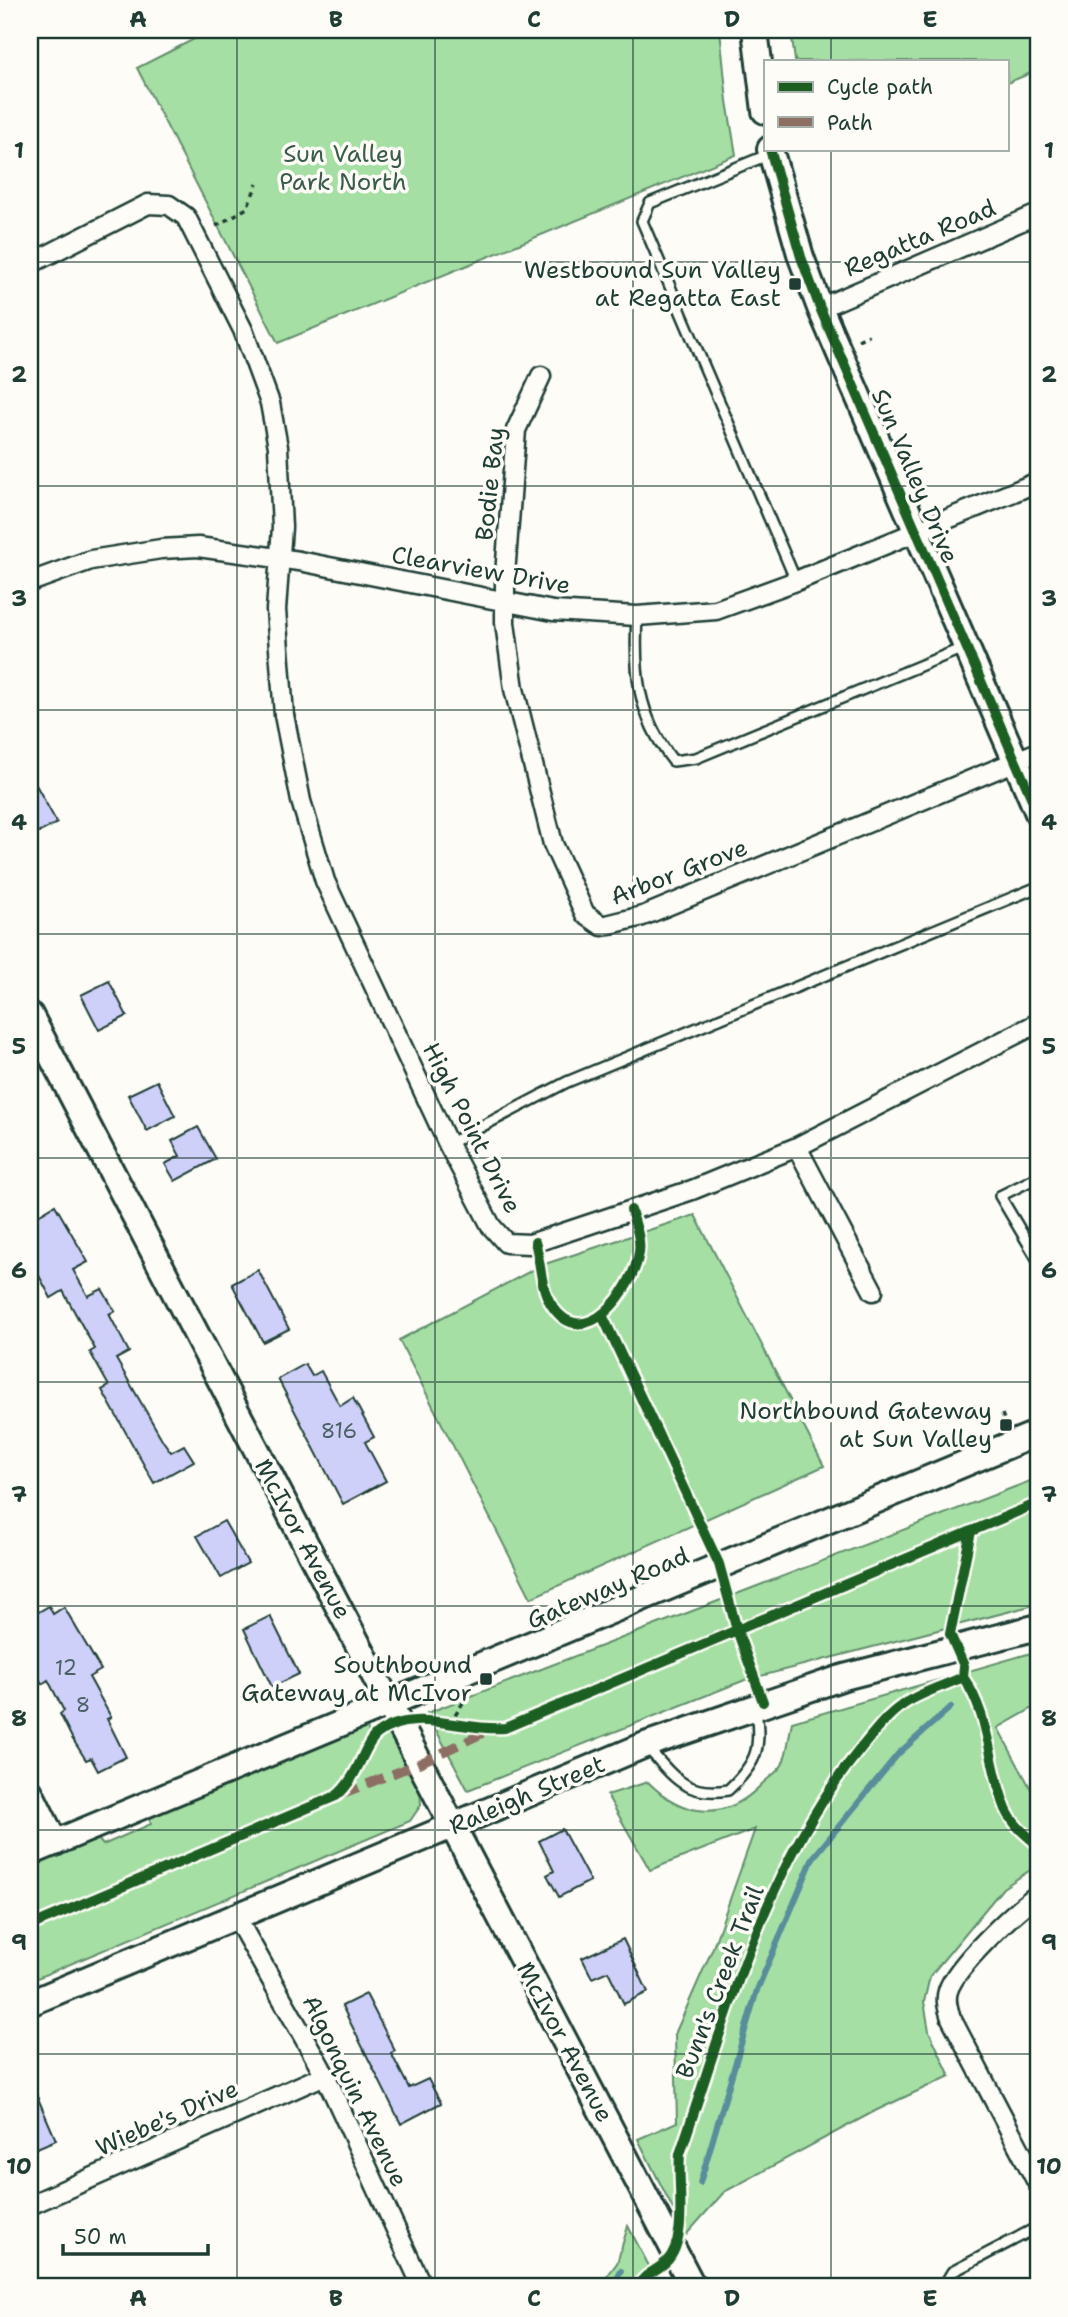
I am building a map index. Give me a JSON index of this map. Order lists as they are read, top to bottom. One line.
{"streets":{"street":["Regatta Road","Sun Valley Drive","Bodie Bay","Clearview Drive","Arbor Grove","High Point Drive","McIvor Avenue","Gateway Road","Raleigh Street","Algonquin Avenue","Wiebe's Drive"],"cycle path":["Bunn's Creek Trail"]},"crossings":[["Regatta Road","Sun Valley Drive"],["Sun Valley Drive","Clearview Drive"],["Sun Valley Drive","Arbor Grove"],["Bodie Bay","Clearview Drive"],["Bodie Bay","Arbor Grove"],["Clearview Drive","Arbor Grove"],["Clearview Drive","High Point Drive"],["McIvor Avenue","Gateway Road"],["McIvor Avenue","Raleigh Street"],["Raleigh Street","Algonquin Avenue"],["Algonquin Avenue","Wiebe's Drive"]],"parks":["Sun Valley Park North"],"places":{"transit":["Westbound Sun Valley at Regatta East","Northbound Gateway at Sun Valley","Southbound Gateway at McIvor"]},"house_numbers":["816","12","8"],"legend":["Cycle path","Path"],"scale_bar":"50 m","grid":{"columns":["A","B","C","D","E"],"rows":["1","2","3","4","5","6","7","8","9","10"]}}
